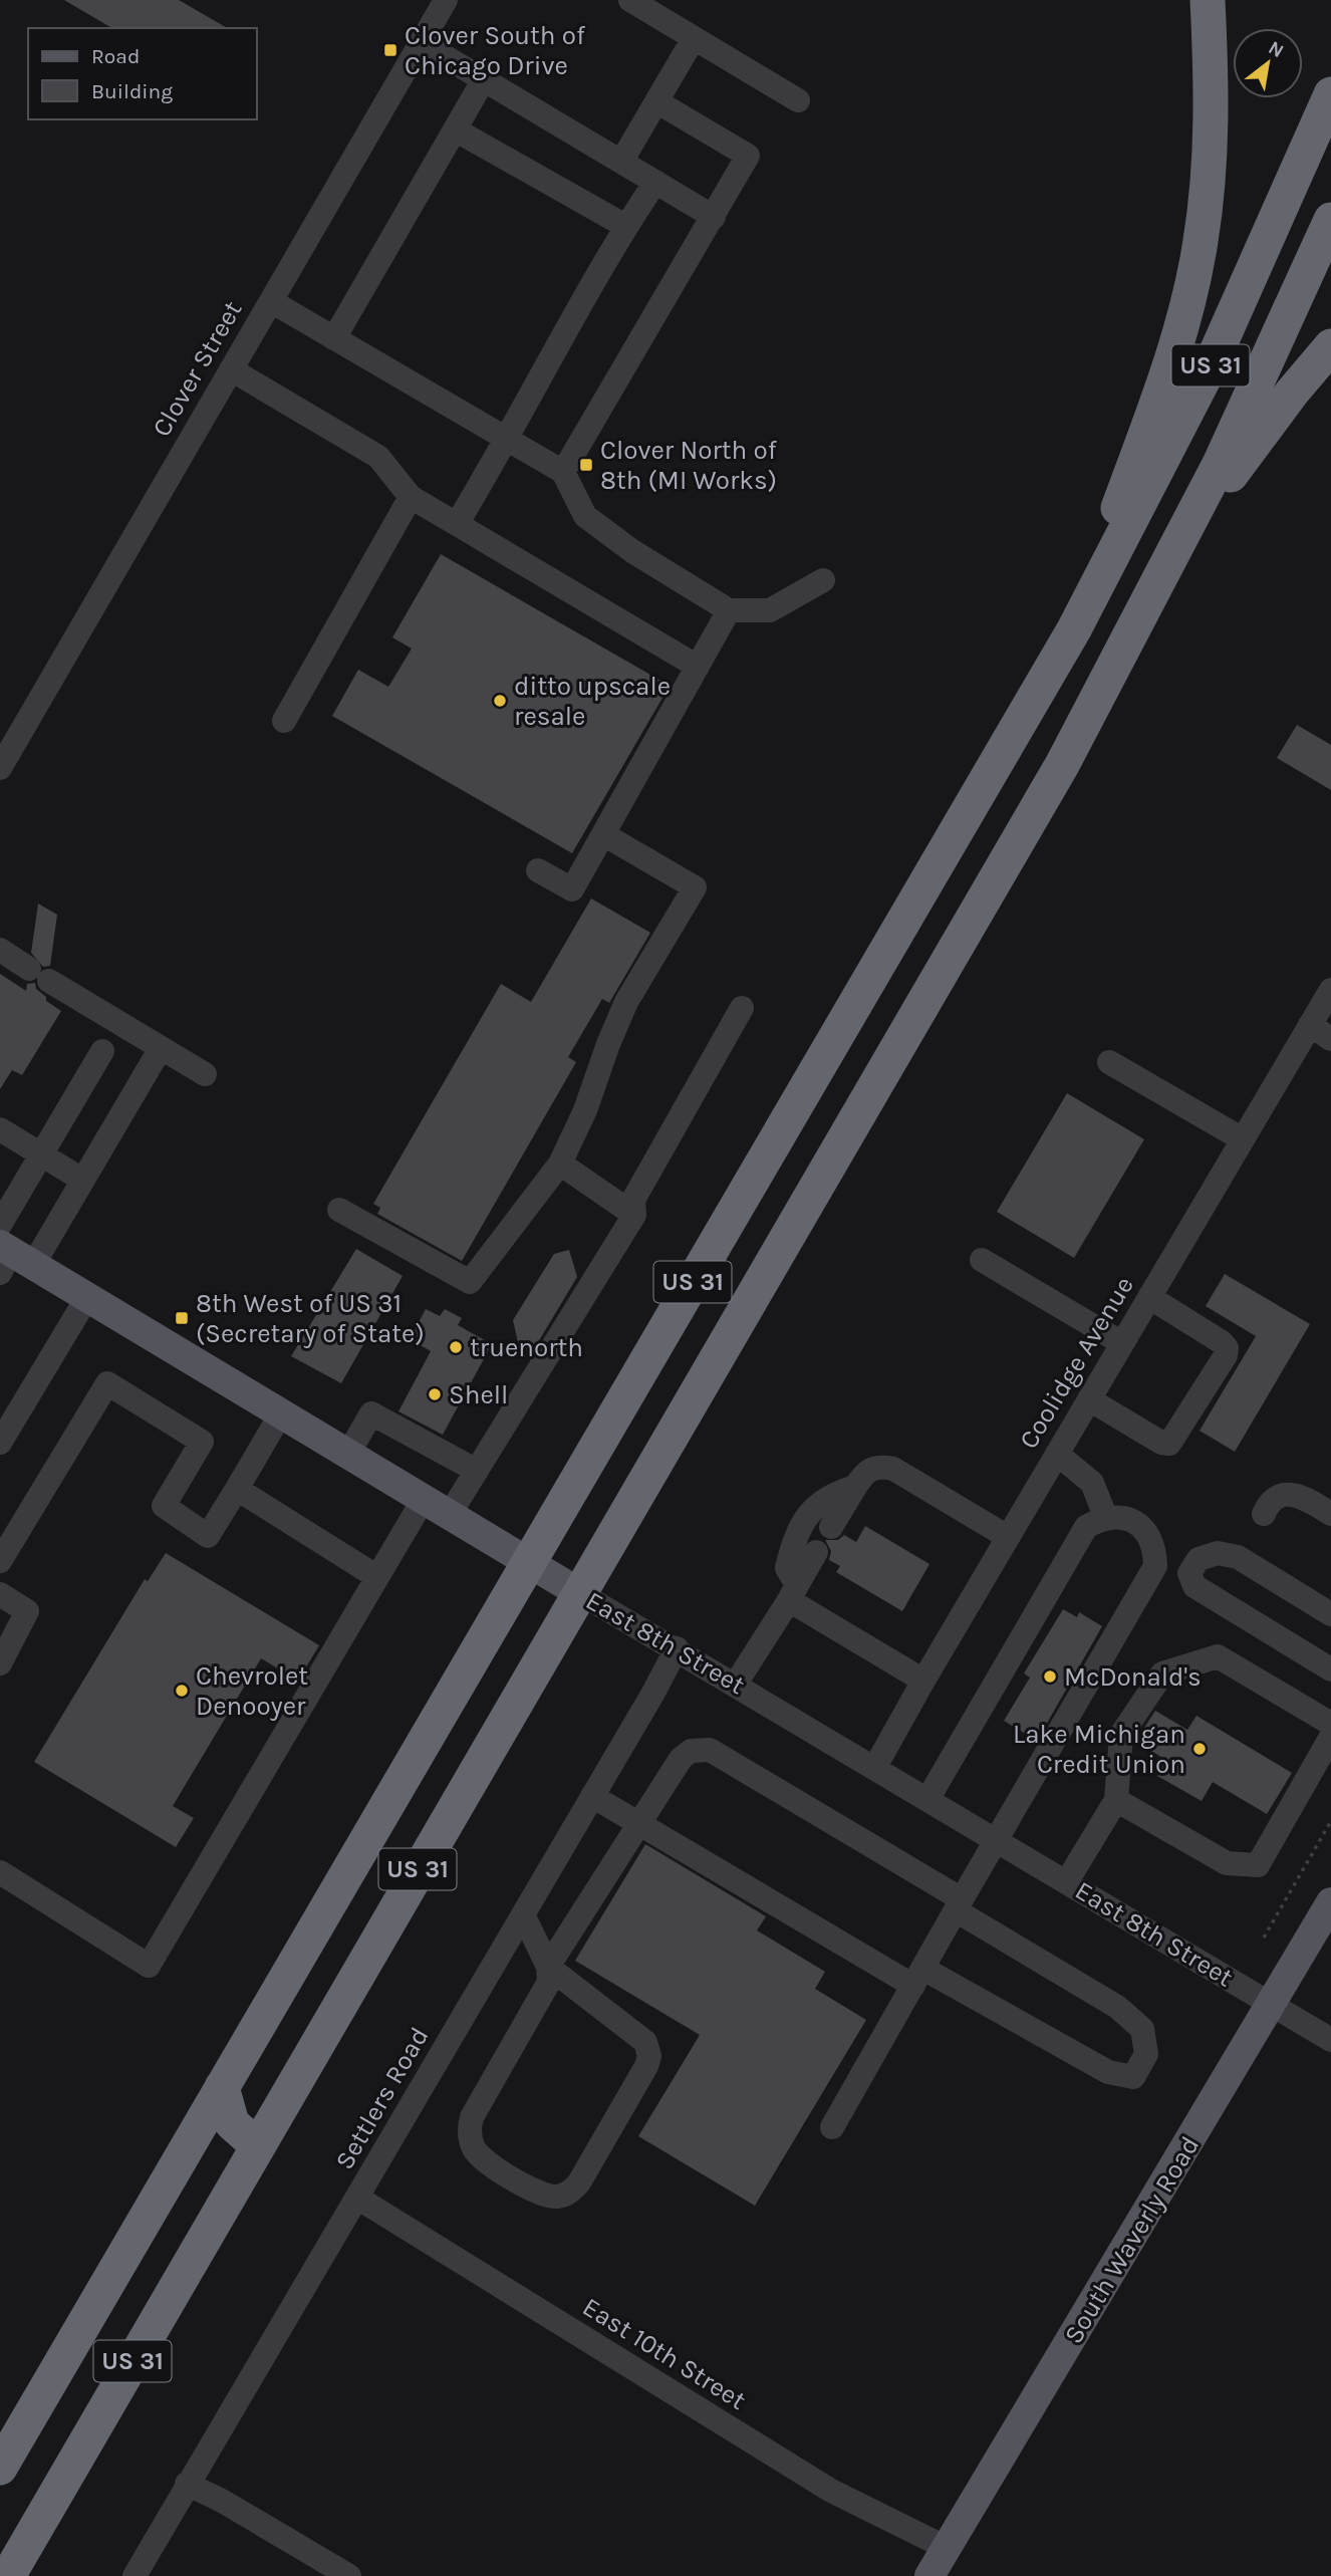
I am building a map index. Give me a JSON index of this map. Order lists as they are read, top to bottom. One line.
{"streets":{"highway":["US 31"],"main road":["East 8th Street","South Waverly Road"],"street":["Clover Street","Coolidge Avenue","Settlers Road","East 10th Street"]},"crossings":[["US 31","East 8th Street"],["Coolidge Avenue","East 8th Street"],["East 8th Street","Settlers Road"],["East 8th Street","South Waverly Road"],["Settlers Road","East 10th Street"],["South Waverly Road","East 10th Street"]],"places":{"transit":["Clover South of Chicago Drive","Clover North of 8th (MI Works)","8th West of US 31 (Secretary of State)"],"other":["ditto upscale resale","truenorth","Shell","McDonald's","Chevrolet Denooyer","Lake Michigan Credit Union"]},"legend":["Road","Building"],"north":"top right"}
